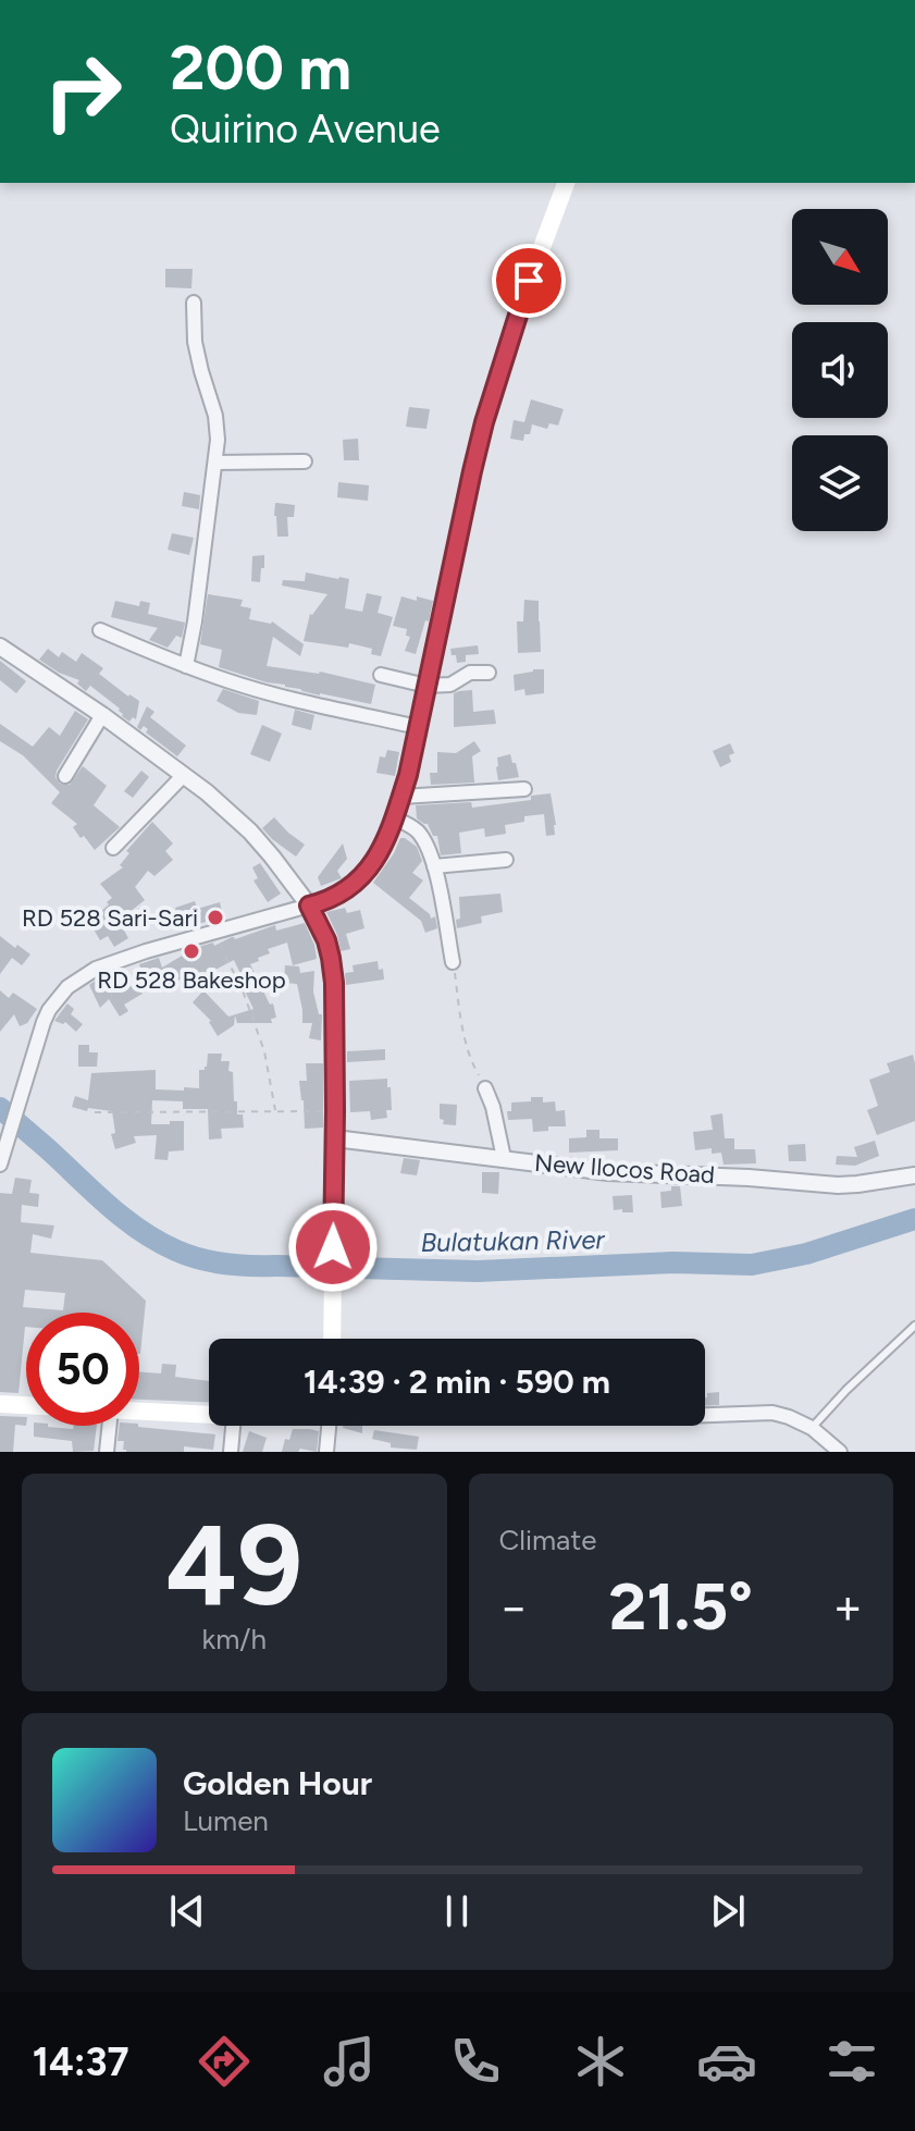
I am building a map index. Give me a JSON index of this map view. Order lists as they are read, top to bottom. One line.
{"streets":{"street":["New Ilocos Road"]},"water":["Bulatukan River"],"places":["RD 528 Sari-Sari","RD 528 Bakeshop"],"north":"bottom right","page":{"turn":["200 m","Quirino Avenue"],"limit":"50","trip":"14:39 · 2 min · 590 m","tile":[["49","km/h"],"Climate"],"heat":["−","21.5°","+"],"song":["Golden Hour","Lumen"],"tabs":"14:37"}}
